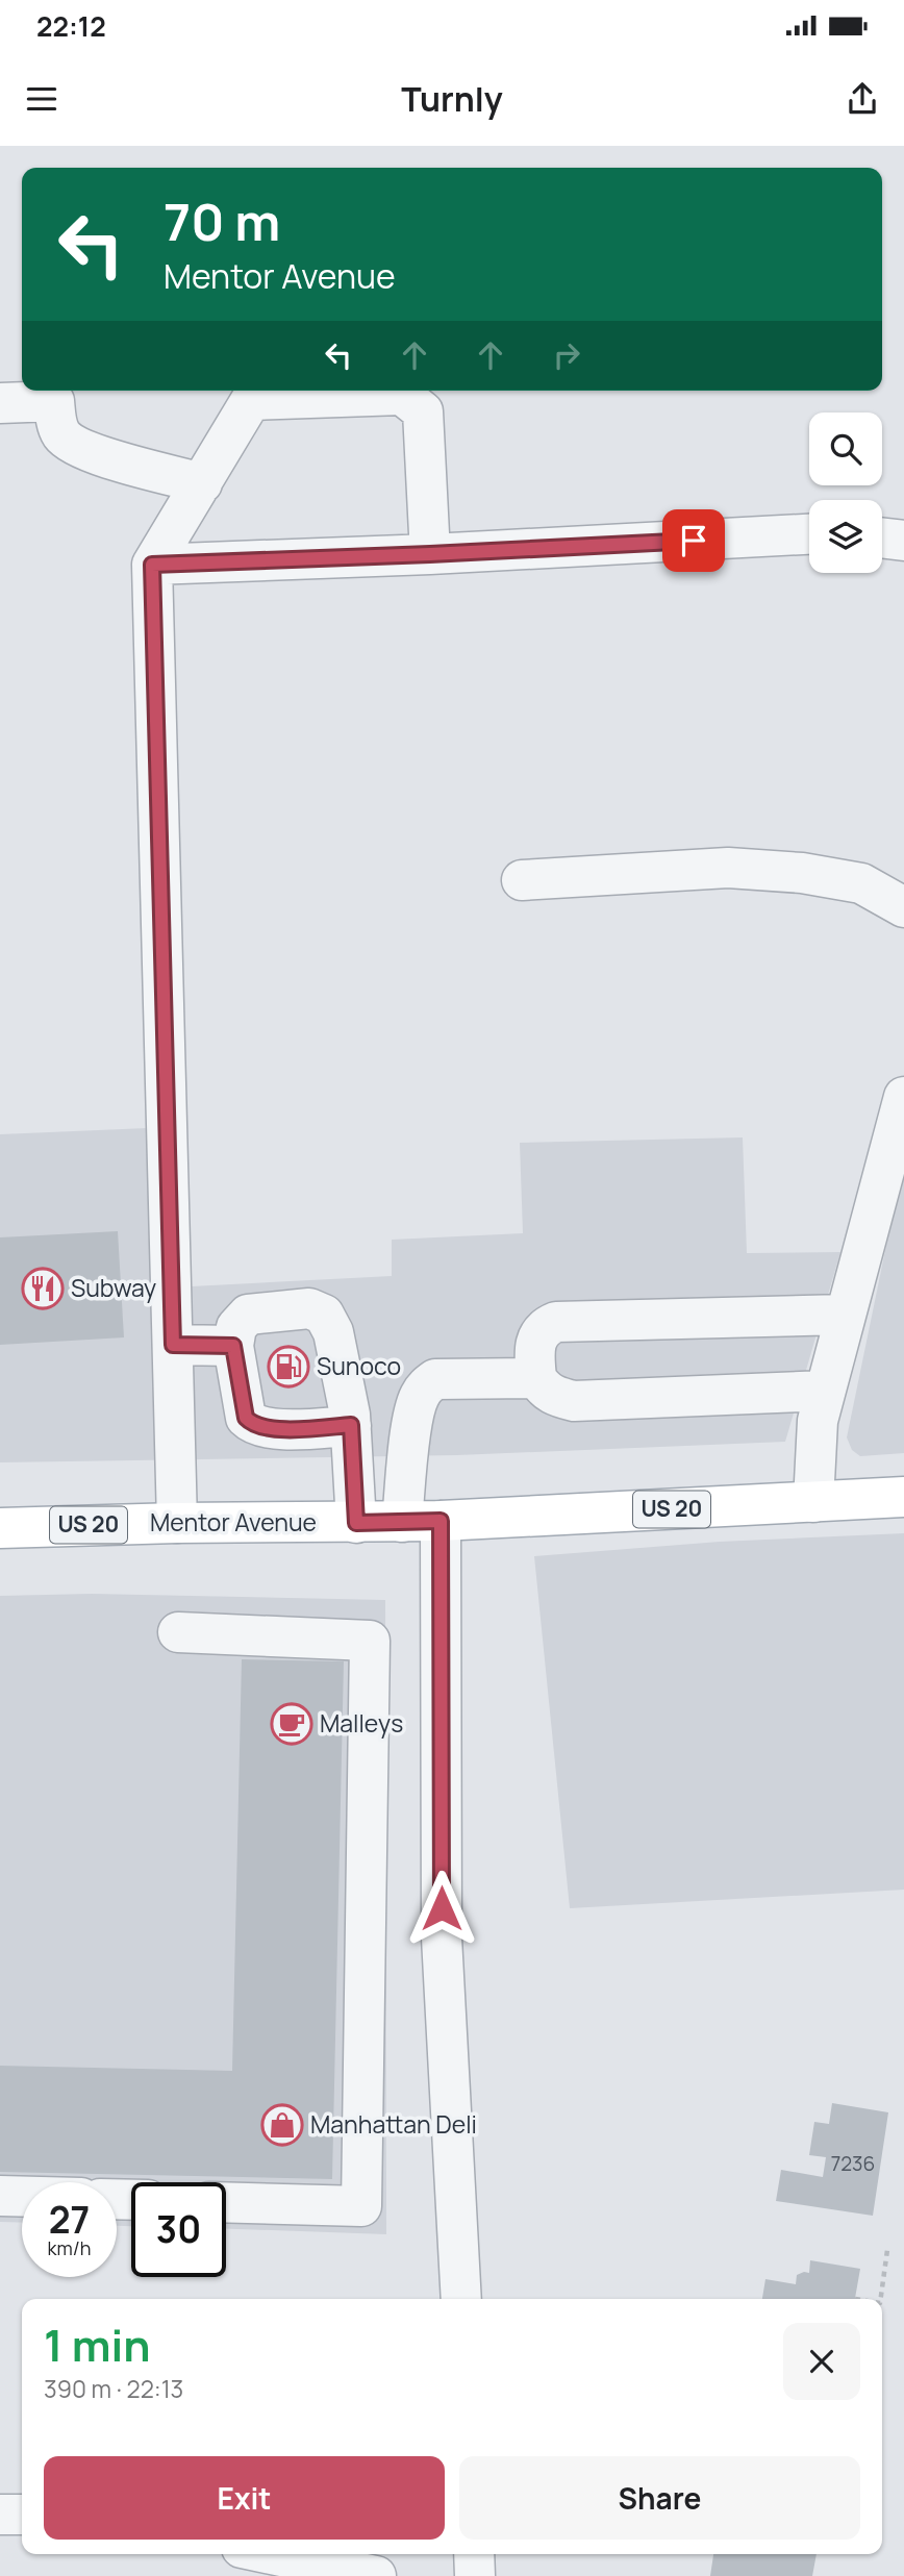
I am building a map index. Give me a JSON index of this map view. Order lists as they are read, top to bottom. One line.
{"streets":{"main road":["US 20","Mentor Avenue"]},"places":{"restaurant":["Subway"],"fuel station":["Sunoco"],"cafe":["Malleys"],"shop":["Manhattan Deli"]},"house_numbers":["7236"],"page":{"status":"22:12","header":"Turnly","turn":["70 m","Mentor Avenue"],"speed":"27 km/h","limit":"30","heading":["1 min","390 m · 22:13"],"buttons":["Exit","Share"]}}
